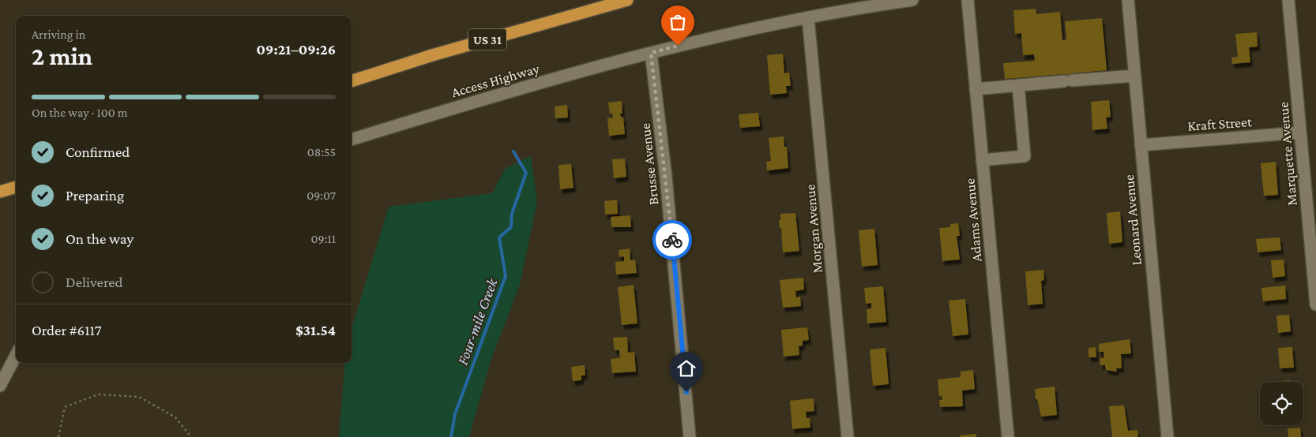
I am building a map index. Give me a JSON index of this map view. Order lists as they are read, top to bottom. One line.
{"streets":{"highway":["US 31"],"street":["Access Highway","Kraft Street","Marquette Avenue","Brusse Avenue","Adams Avenue","Leonard Avenue","Morgan Avenue"]},"crossings":[["Access Highway","Brusse Avenue"],["Access Highway","Morgan Avenue"],["Kraft Street","Marquette Avenue"],["Kraft Street","Leonard Avenue"]],"water":["Four-mile Creek"],"page":{"heading":["2 min","Arriving in","09:21–09:26"],"panel":["Order #6117","$31.54"],"bar":"On the way · 100 m","list":[["Confirmed","08:55"],["Preparing","09:07"],["On the way","09:11"],"Delivered"]}}
